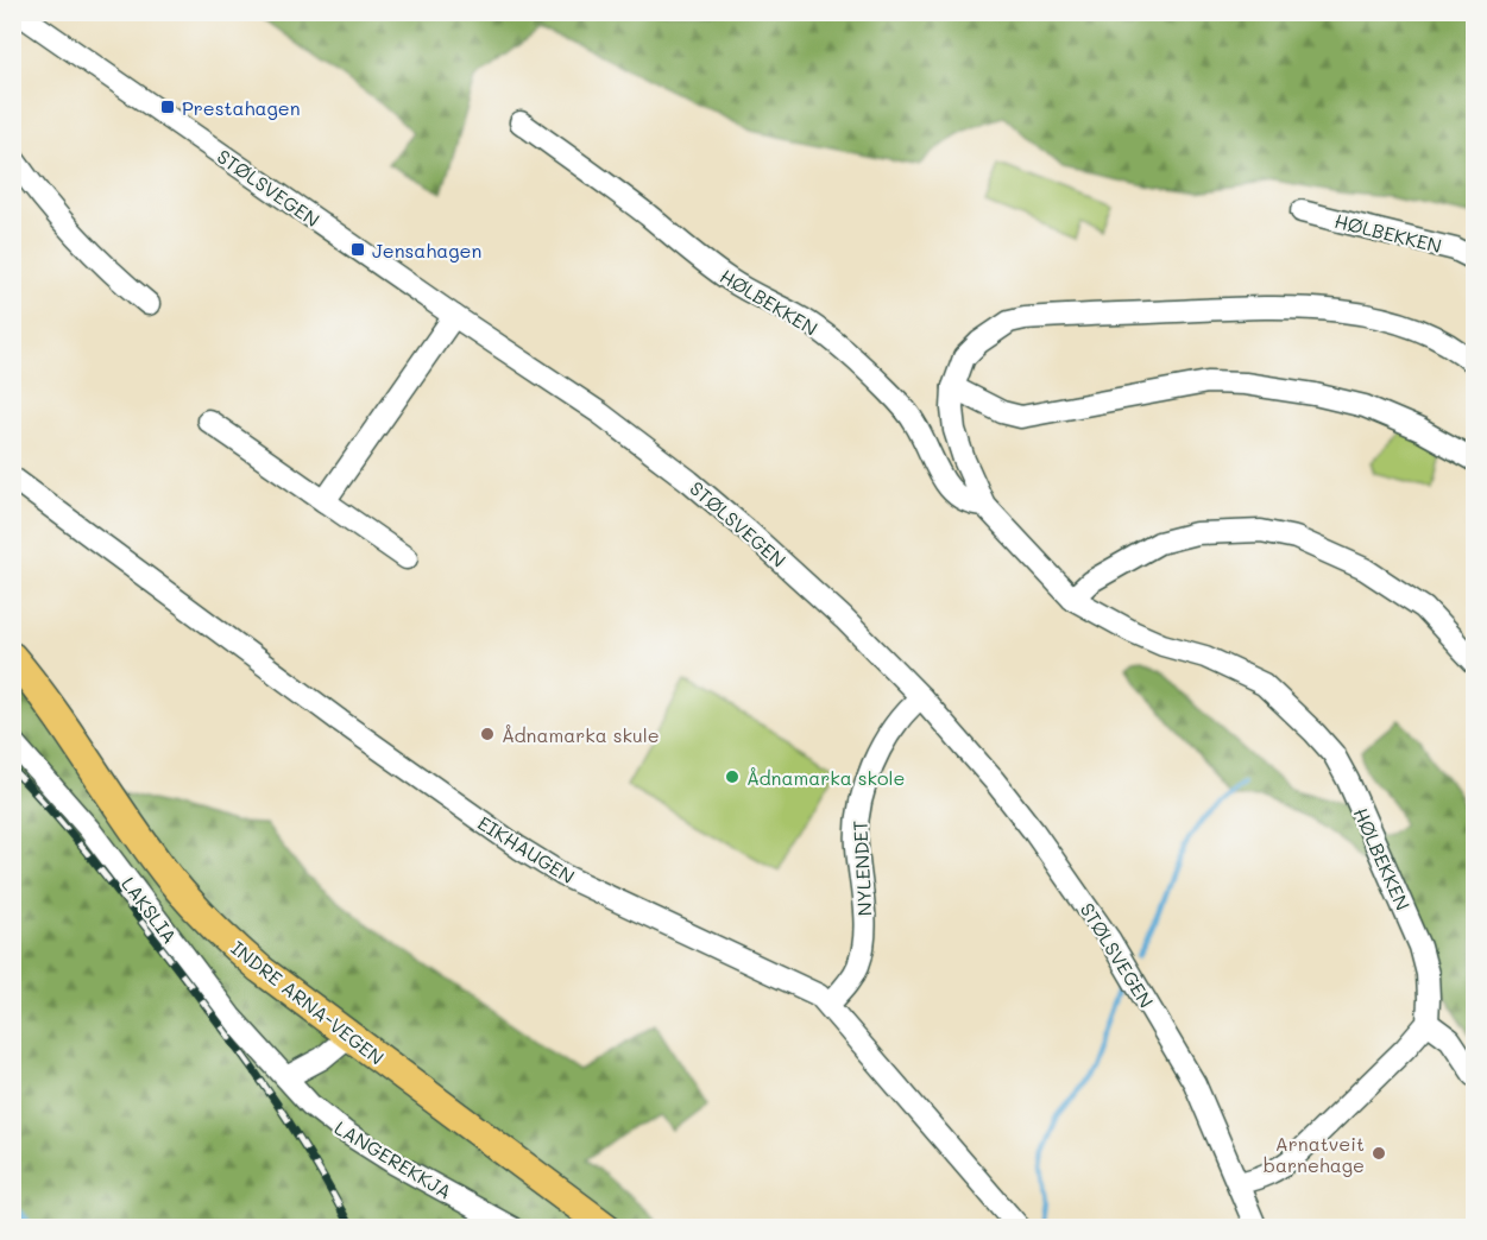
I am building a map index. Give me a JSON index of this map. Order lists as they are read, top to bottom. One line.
{"streets":{"main road":["INDRE ARNA-VEGEN"],"street":["STØLSVEGEN","HØLBEKKEN","EIKHAUGEN","NYLENDET","LAKSLIA","LANGEREKKJA"]},"crossings":[["STØLSVEGEN","NYLENDET"],["EIKHAUGEN","NYLENDET"],["LAKSLIA","LANGEREKKJA"]],"places":{"transit":["Prestahagen","Jensahagen"],"other":["Ådnamarka skule","Ådnamarka skole","Arnatveit barnehage"]}}
